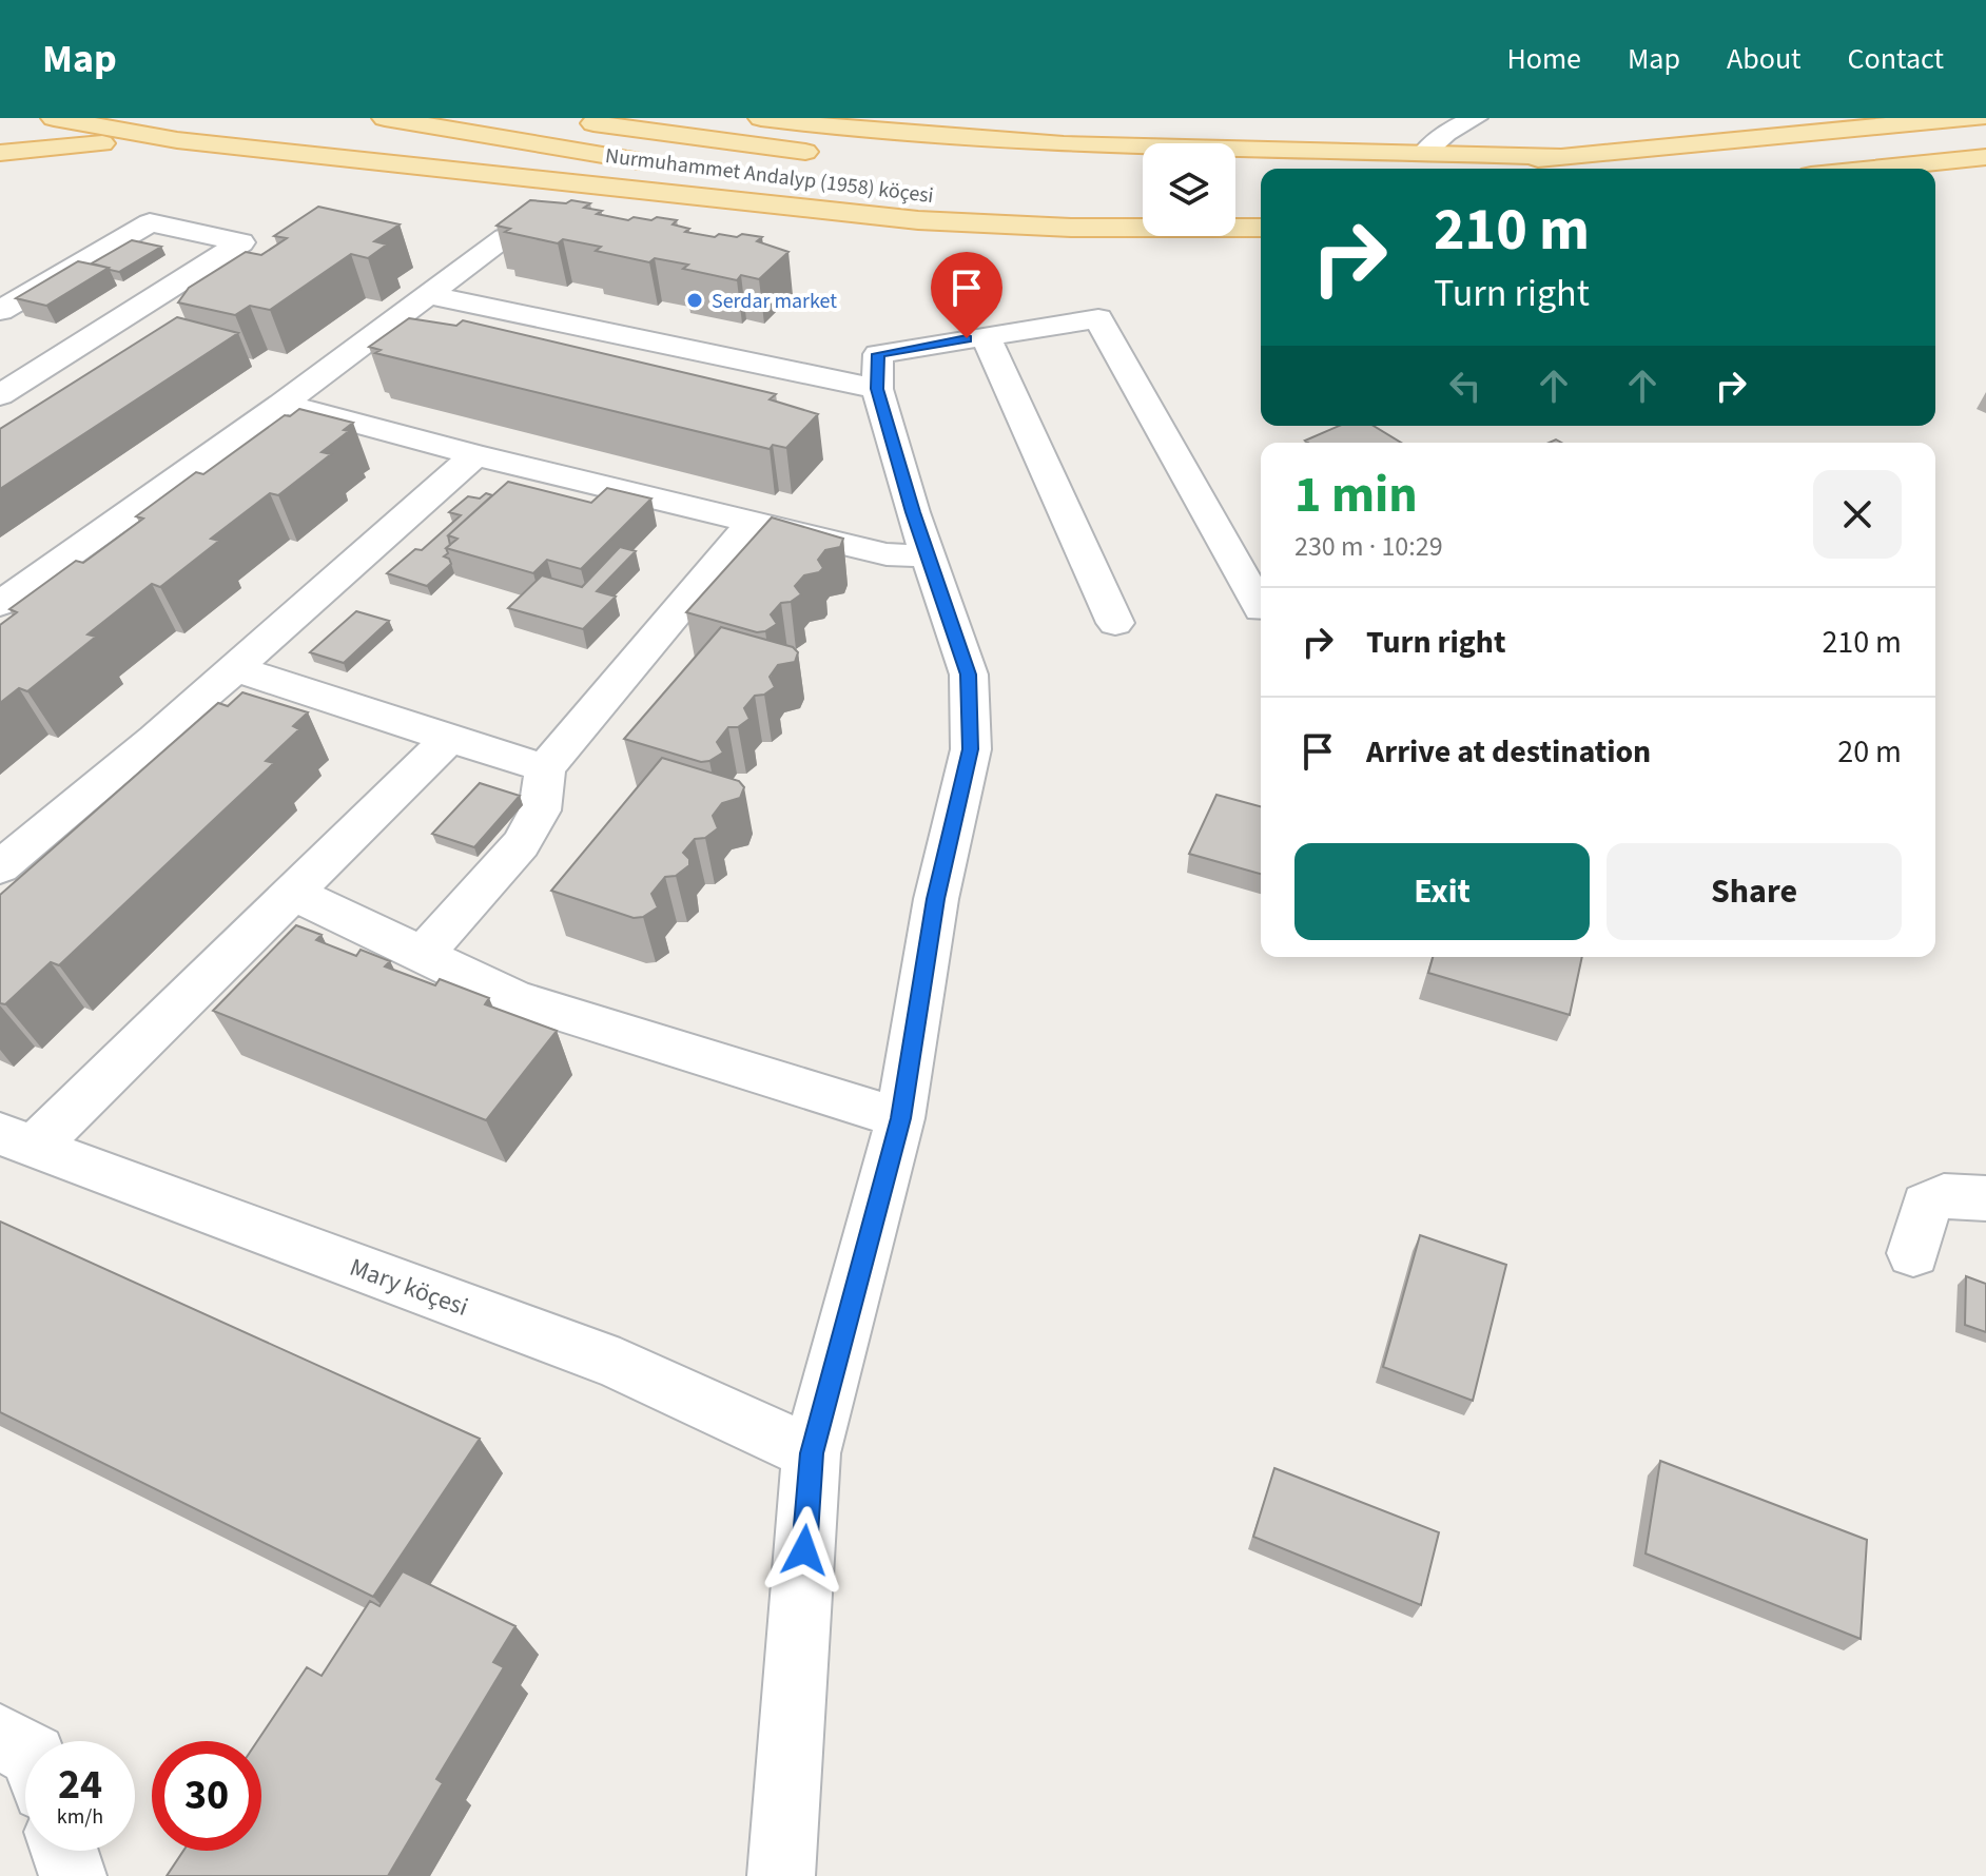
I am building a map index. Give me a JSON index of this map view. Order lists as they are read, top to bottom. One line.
{"streets":{"main road":["Nurmuhammet Andalyp (1958) köçesi"],"street":["Mary köçesi"]},"places":["Serdar market"],"page":{"header":"Map","nav":["Home","Map","About","Contact"],"turn":["210 m","Turn right"],"heading":["1 min","230 m · 10:29"],"list":[{"name":"Turn right","value":"210 m"},{"name":"Arrive at destination","value":"20 m"}],"buttons":["Exit","Share"],"speed":"24 km/h","limit":"30"}}
